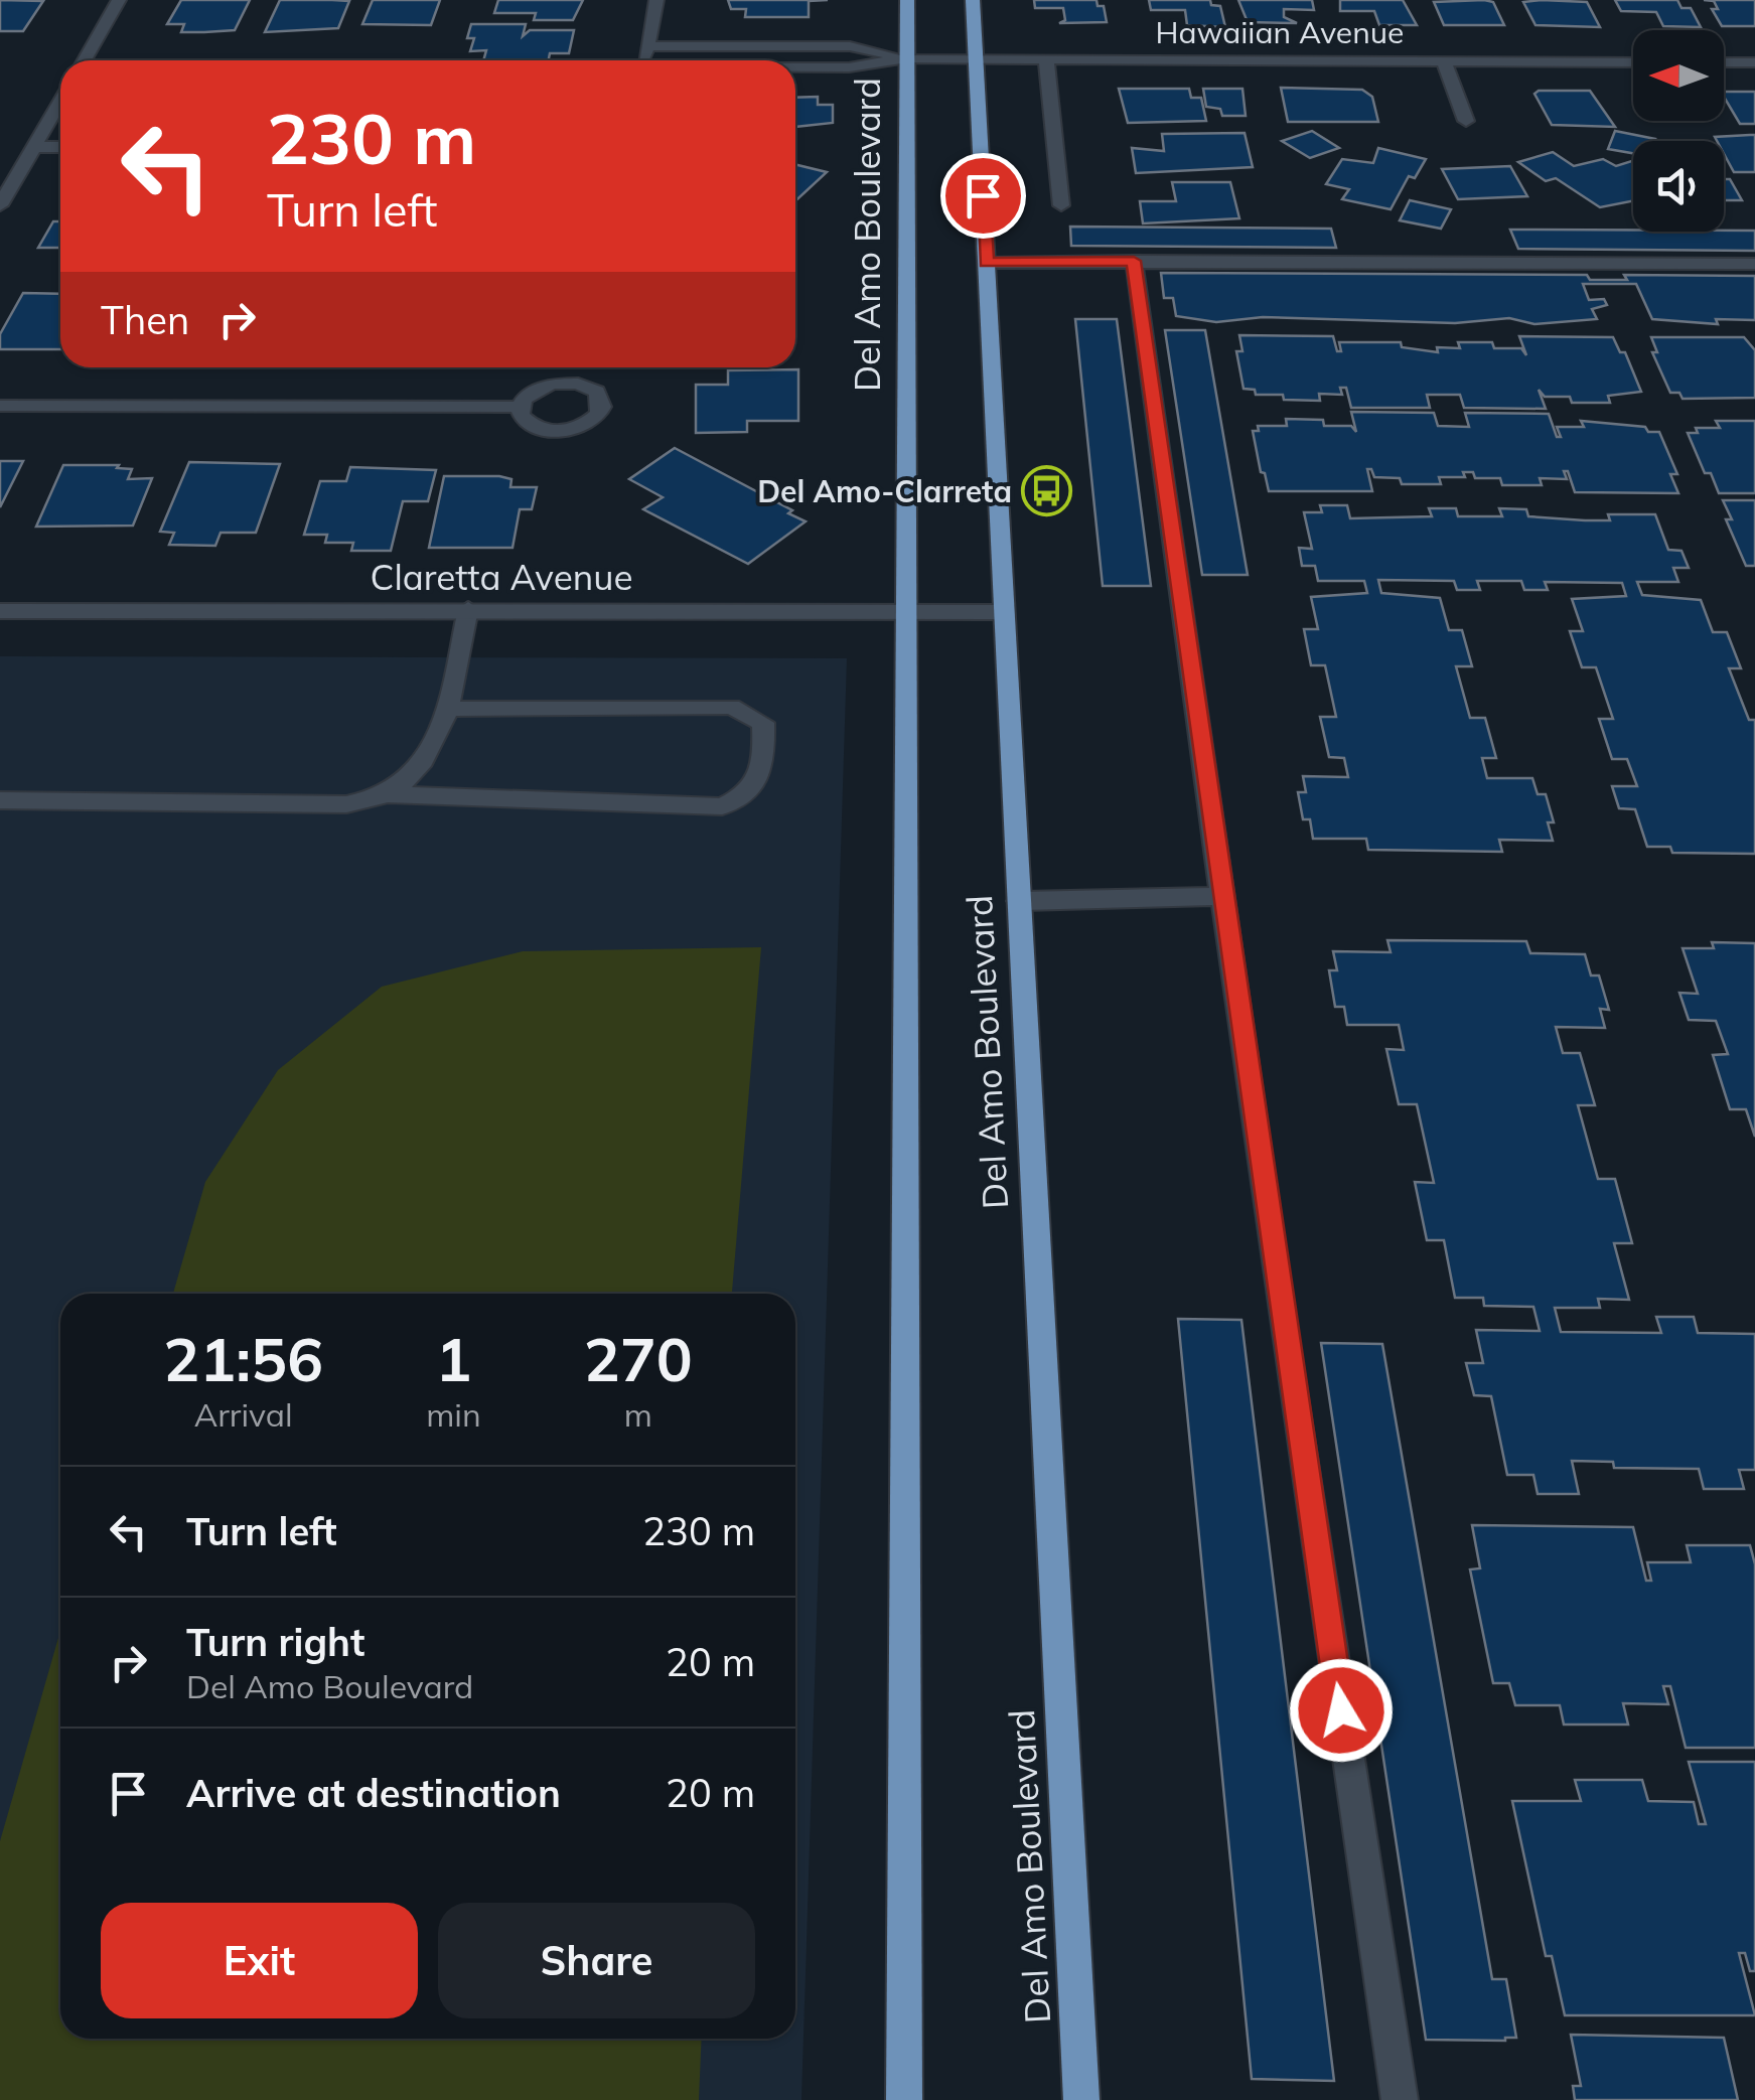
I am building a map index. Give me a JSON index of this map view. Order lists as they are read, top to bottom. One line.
{"streets":{"main road":["Del Amo Boulevard"],"street":["Hawaiian Avenue","Claretta Avenue"]},"crossings":[["Hawaiian Avenue","Del Amo Boulevard"],["Del Amo Boulevard","Claretta Avenue"]],"places":{"bus stop":["Del Amo-Clarreta"]},"north":"left","page":{"turn":["230 m","Turn left"],"then":"Then","eta":["21:56","Arrival","1","min","270","m"],"list":[{"name":"Turn left","value":"230 m"},{"name":"Turn right","note":"Del Amo Boulevard","value":"20 m"},{"name":"Arrive at destination","value":"20 m"}],"buttons":["Exit","Share"]}}
